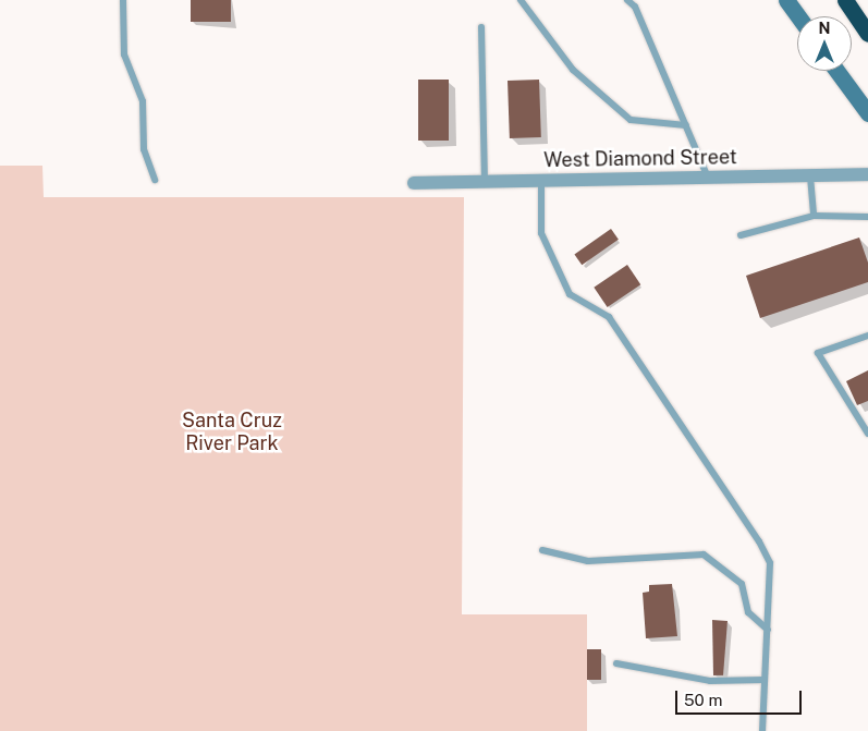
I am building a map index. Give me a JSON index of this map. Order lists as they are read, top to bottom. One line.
{"streets":{"street":["West Diamond Street"]},"parks":["Santa Cruz River Park"],"scale_bar":"50 m","north":"top"}
